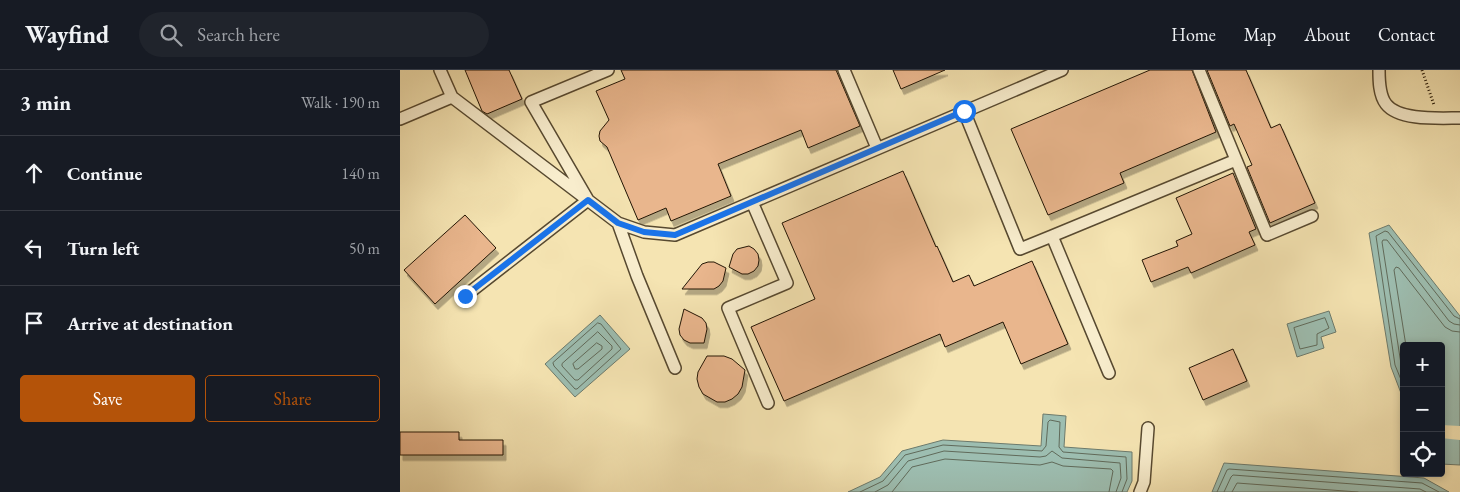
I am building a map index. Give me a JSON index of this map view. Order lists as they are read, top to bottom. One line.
{"page":{"header":"Wayfind","search":"Search here","nav":["Home","Map","About","Contact"],"heading":["3 min","Walk · 190 m"],"list":[["Continue","140 m"],["Turn left","50 m"],"Arrive at destination"],"map_buttons":["+","−"],"buttons":["Save","Share"]}}
